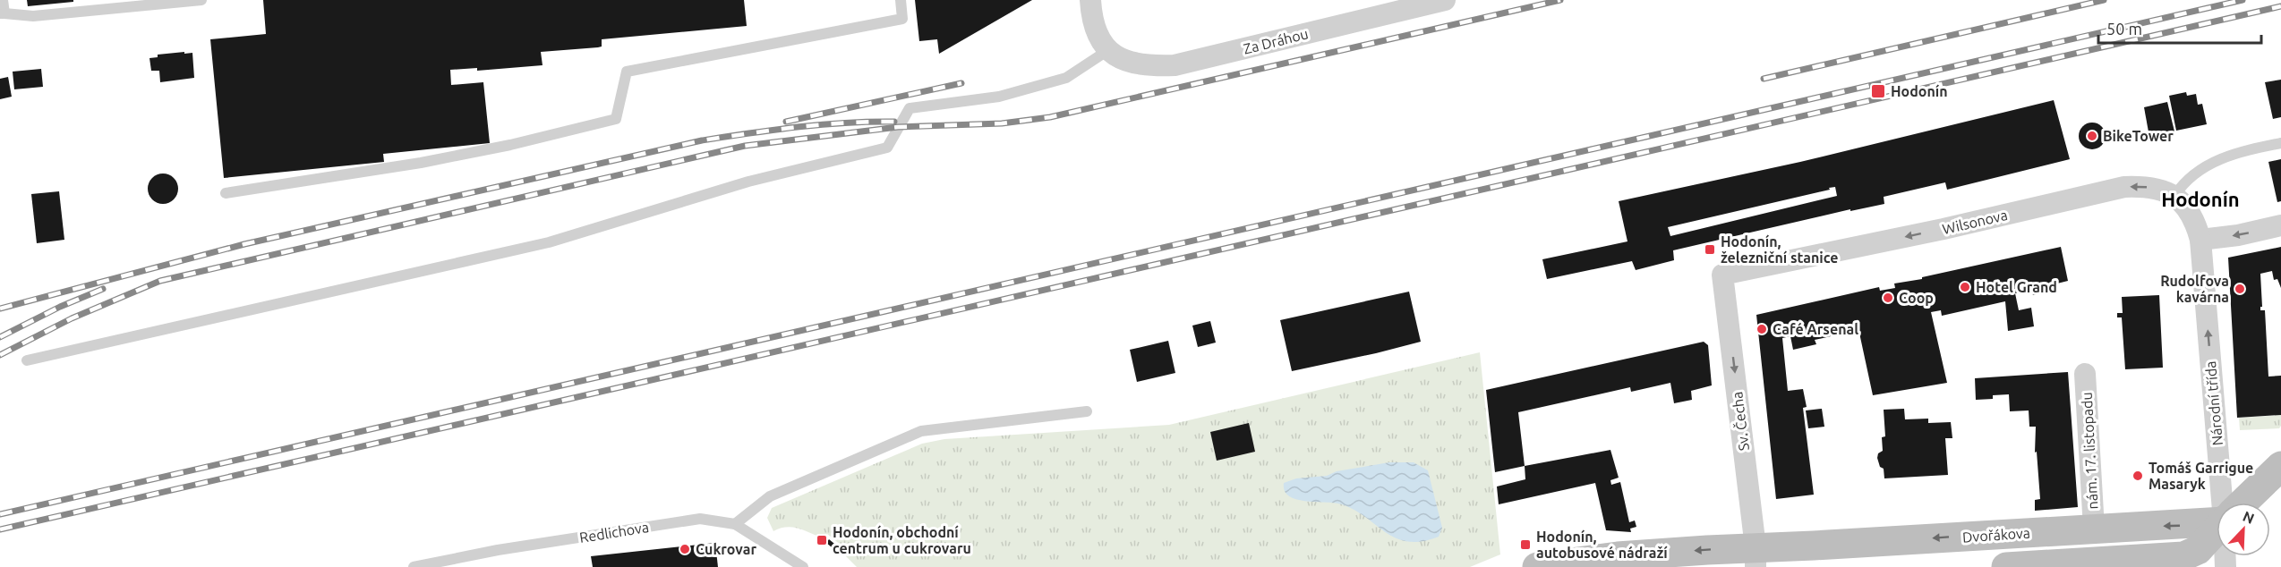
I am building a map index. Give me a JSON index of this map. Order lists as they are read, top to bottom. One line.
{"streets":{"main road":["Dvořákova"],"street":["Za Dráhou","Wilsonova","Národní třída","Sv. Čecha","nám. 17. listopadu"],"lane":["Redlichova"]},"crossings":[["Wilsonova","Sv. Čecha"],["Sv. Čecha","Dvořákova"],["nám. 17. listopadu","Dvořákova"]],"one_way":["Wilsonova","Národní třída","Sv. Čecha"],"districts":["Hodonín"],"places":{"transit":["Hodonín","Hodonín, železniční stanice","Hodonín, obchodní centrum u cukrovaru","Hodonín, autobusové nádraží"],"other":["BikeTower","Hotel Grand","Rudolfova kavárna","Coop","Café Arsenal","Tomáš Garrigue Masaryk","Cukrovar"]},"scale_bar":"50 m","north":"top right"}
